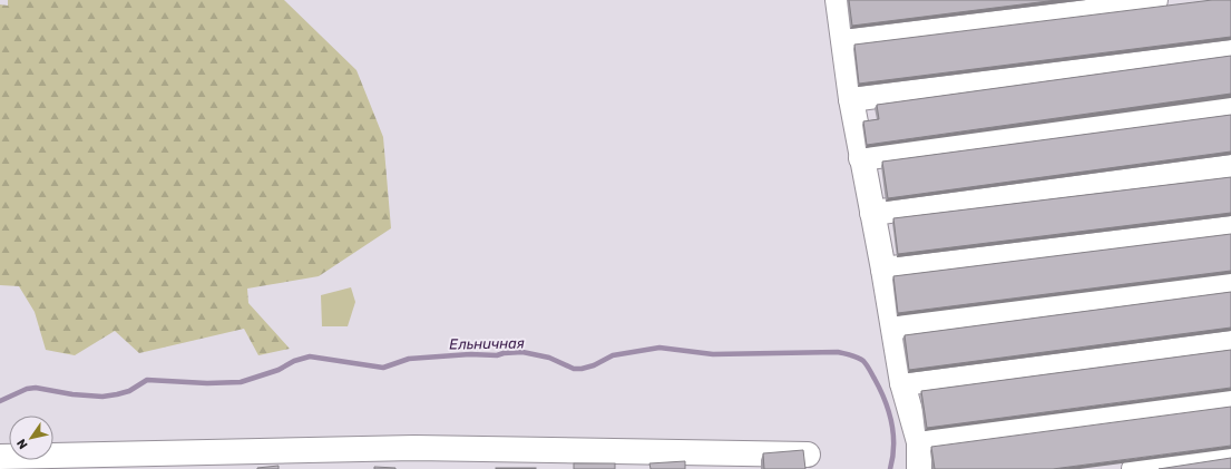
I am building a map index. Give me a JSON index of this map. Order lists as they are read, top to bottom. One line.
{"water":["Ельничная"],"north":"bottom left"}
